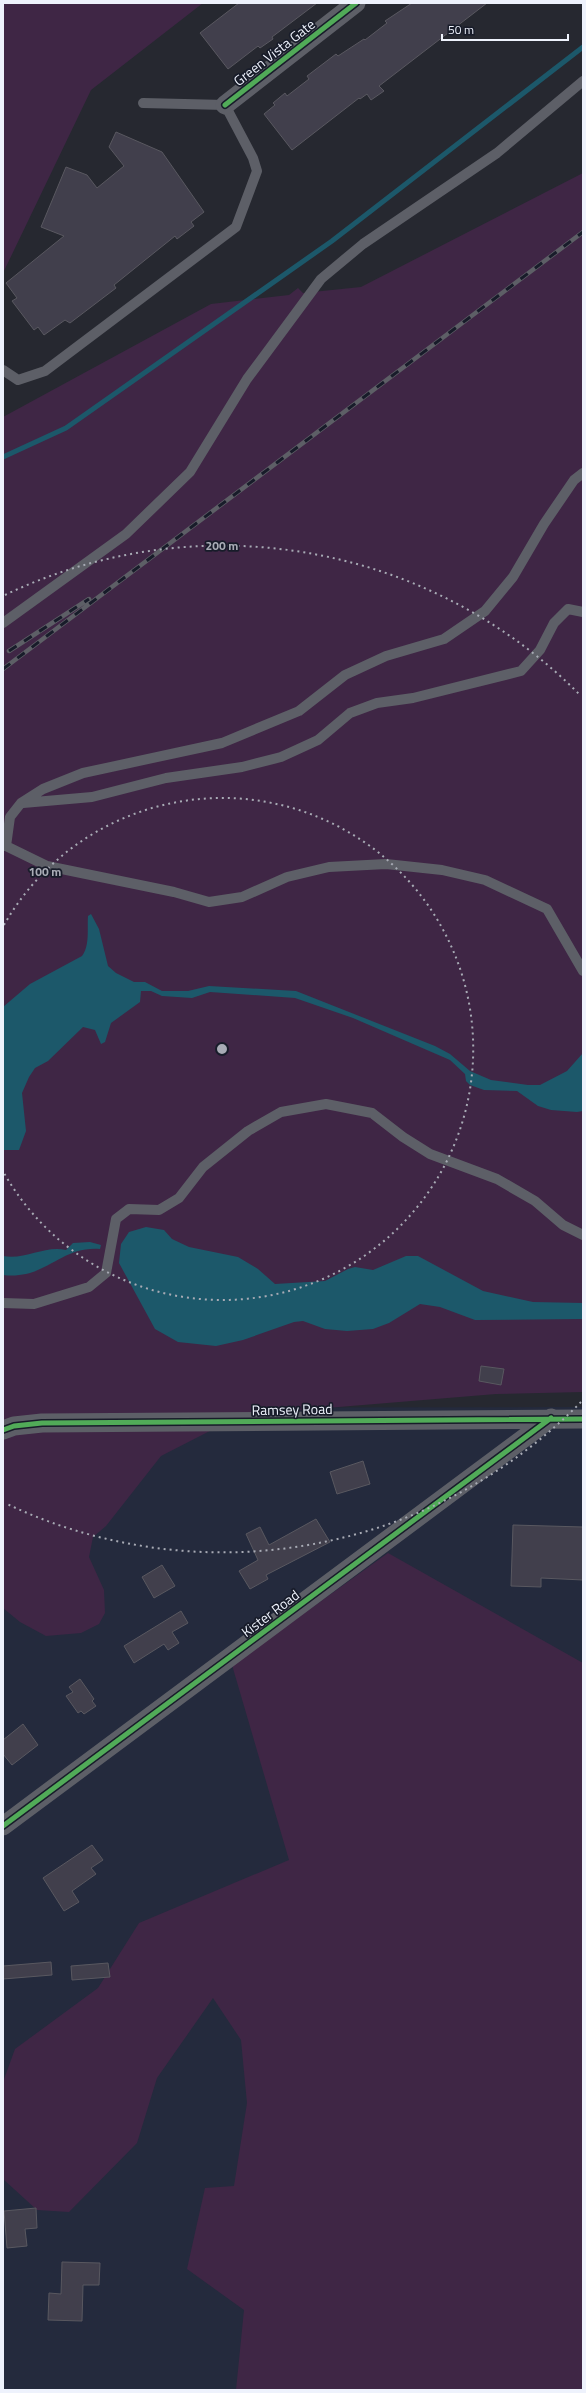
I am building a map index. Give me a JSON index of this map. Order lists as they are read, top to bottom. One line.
{"streets":{"street":["Green Vista Gate","Ramsey Road","Kister Road"]},"crossings":[["Ramsey Road","Kister Road"]],"scale_bar":"50 m","rings":["200 m","100 m"]}
